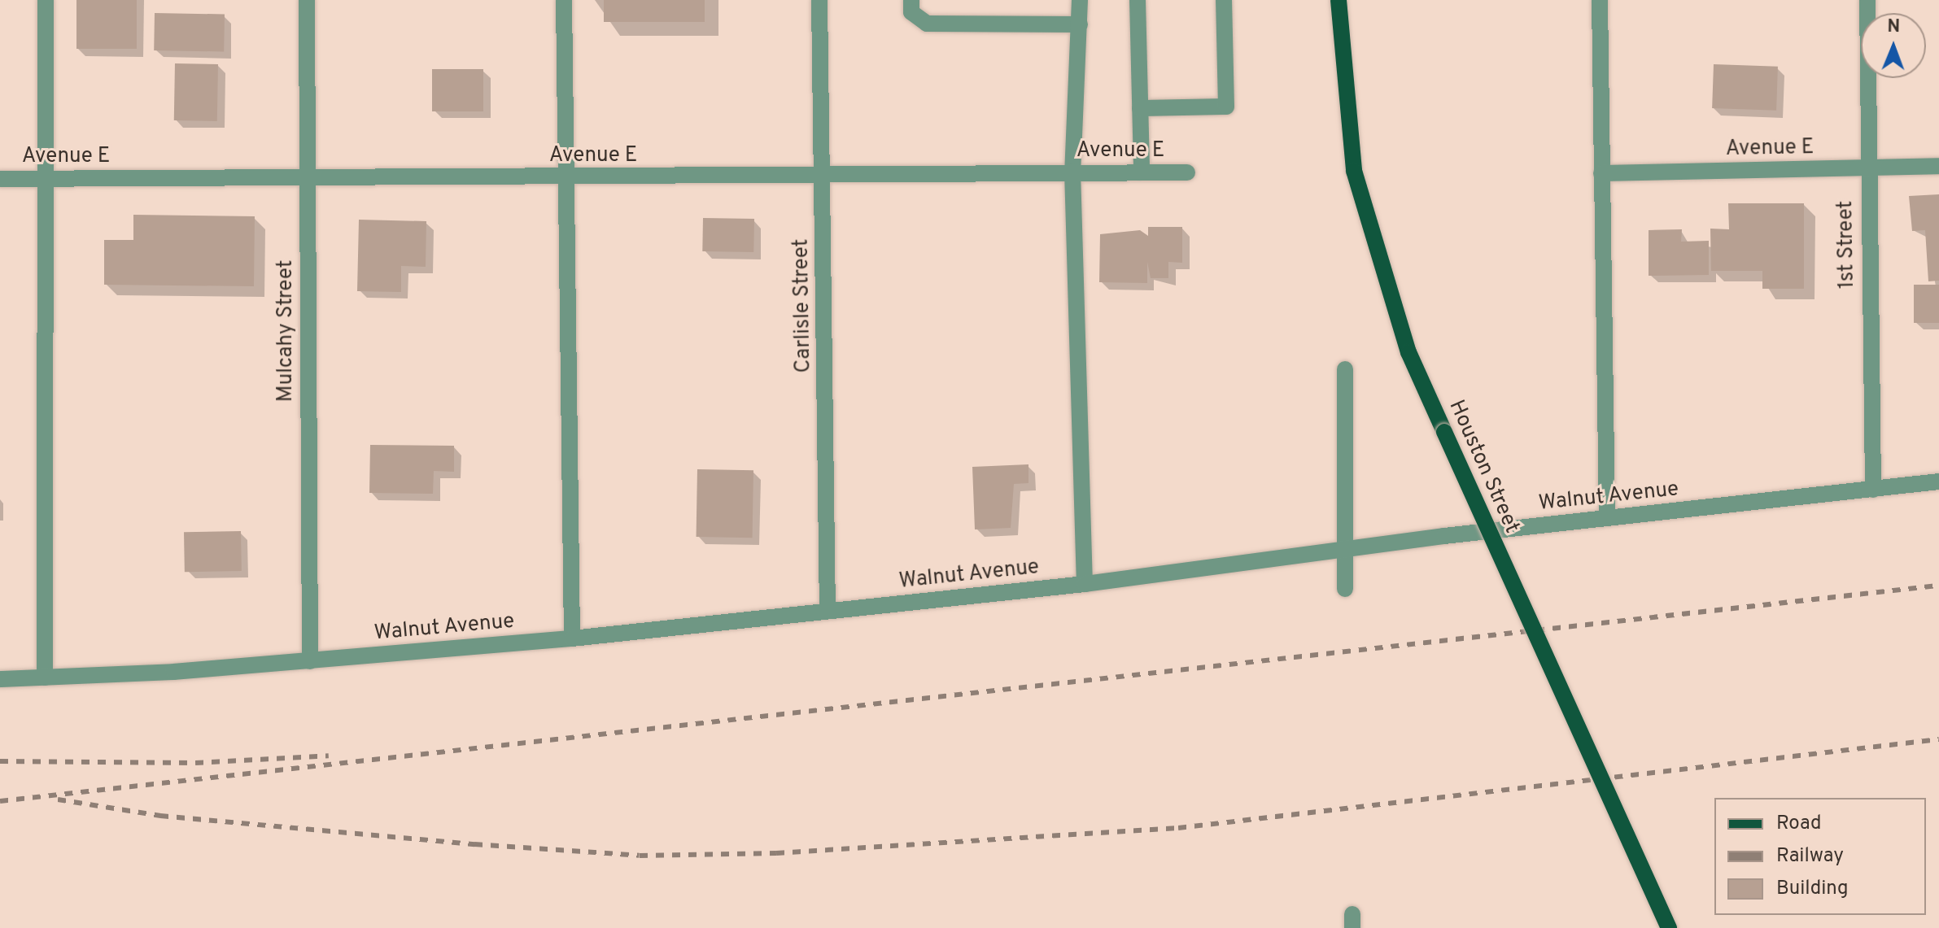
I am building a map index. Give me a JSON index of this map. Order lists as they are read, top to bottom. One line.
{"streets":{"main road":["Houston Street"],"street":["Avenue E","1st Street","Carlisle Street","Mulcahy Street","Walnut Avenue"]},"crossings":[["Avenue E","1st Street"],["Avenue E","Carlisle Street"],["Avenue E","Mulcahy Street"],["1st Street","Walnut Avenue"],["Carlisle Street","Walnut Avenue"],["Mulcahy Street","Walnut Avenue"]],"legend":["Road","Railway","Building"],"north":"top"}
